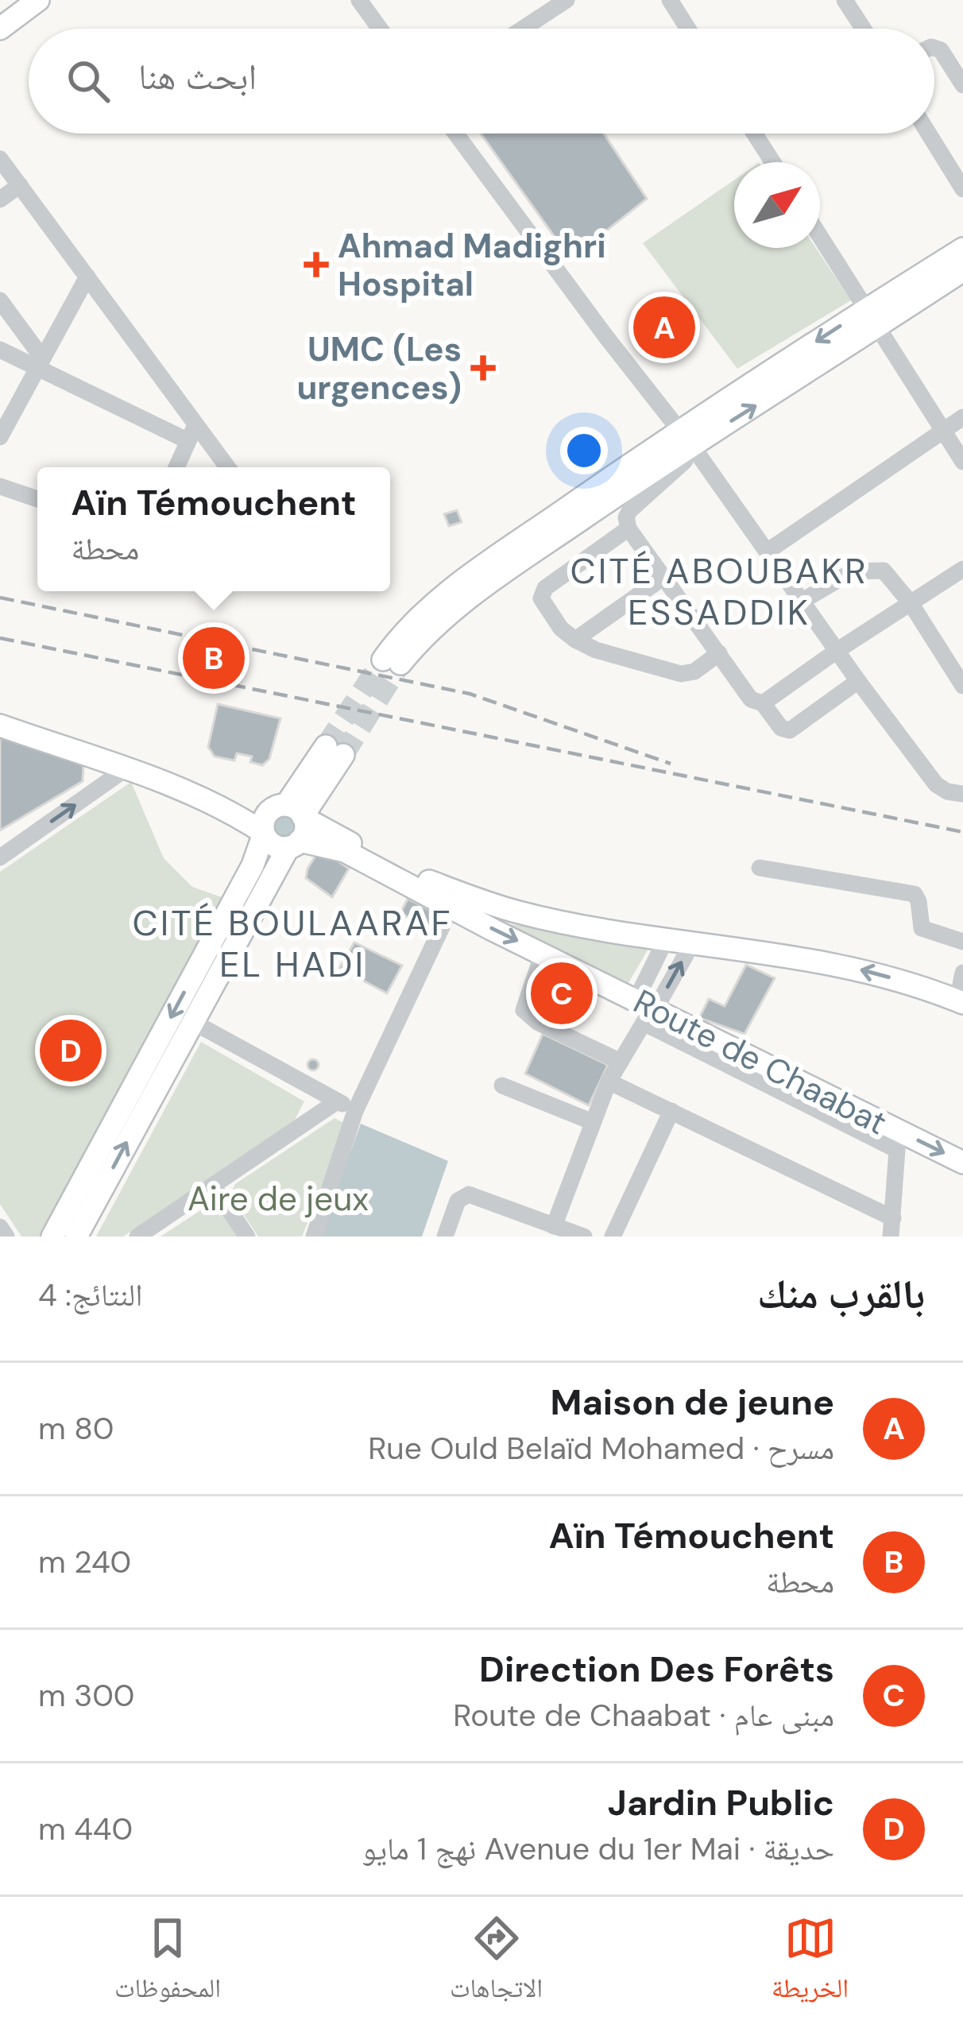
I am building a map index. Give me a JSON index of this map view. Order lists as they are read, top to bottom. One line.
{"streets":{"main road":["Route de Chaabat"]},"districts":["CITÉ ABOUBAKR ESSADDIK","CITÉ BOULAARAF EL HADI"],"parks":["Aire de jeux"],"places":{"health":["Ahmad Madighri Hospital","UMC (Les urgences)"]},"north":"top right","page":{"search":"ابحث هنا","pins":["A","B","C","D"],"popup":["Aïn Témouchent","محطة"],"heading":["بالقرب منك","النتائج: 4"],"list":[{"mark":"A","name":"Maison de jeune","note":"مسرح · Rue Ould Belaïd Mohamed","value":"80 m"},{"mark":"B","name":"Aïn Témouchent","note":"محطة","value":"240 m"},{"mark":"C","name":"Direction Des Forêts","note":"مبنى عام · Route de Chaabat","value":"300 m"},{"mark":"D","name":"Jardin Public","note":"حديقة · Avenue du 1er Mai نهج 1 مايو","value":"440 m"}],"nav":["الخريطة","الاتجاهات","المحفوظات"]}}
